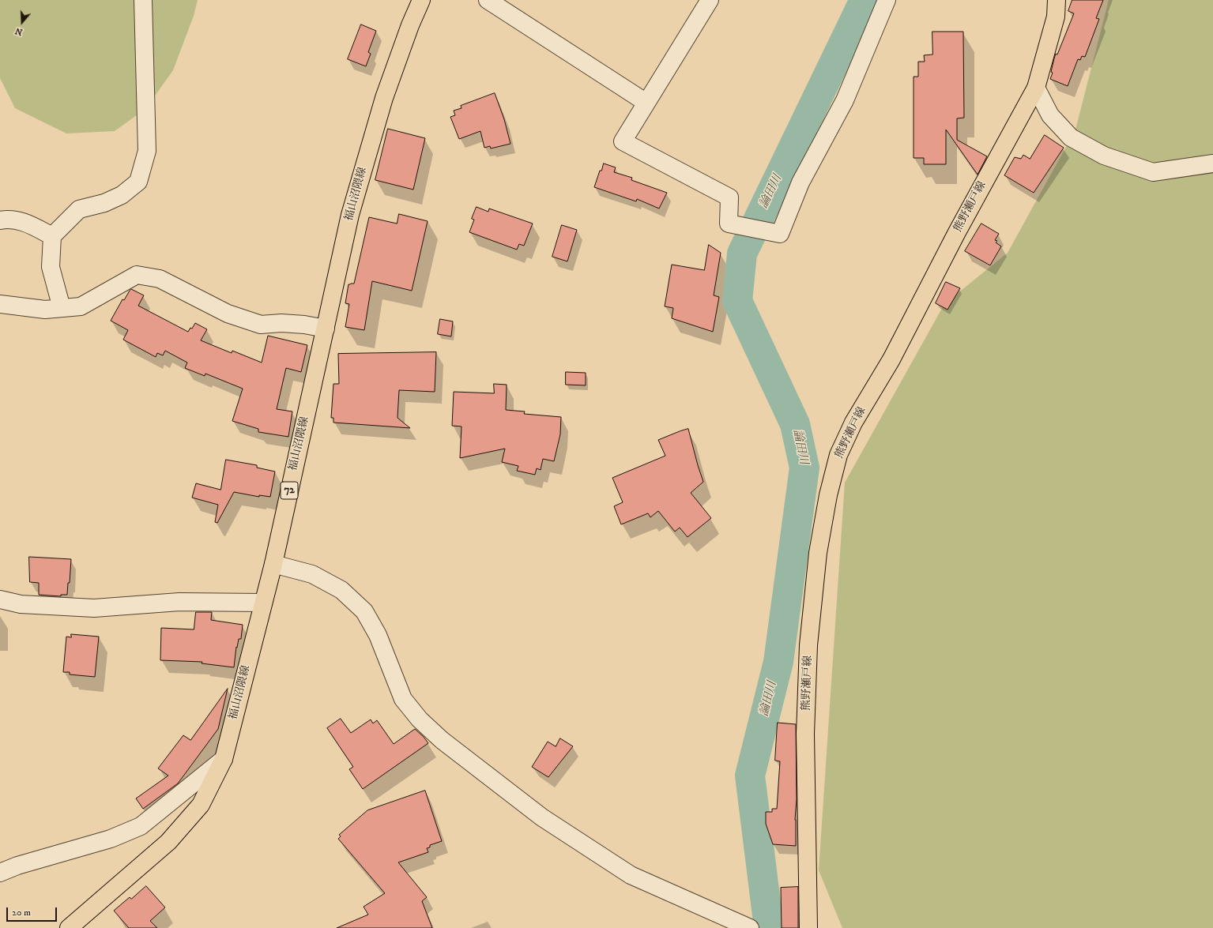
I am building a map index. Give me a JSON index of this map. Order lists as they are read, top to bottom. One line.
{"streets":{"main road":["福山沼隈線","熊野瀬戸線","72"]},"water":["論田川"],"scale_bar":"20 m","north":"bottom"}
